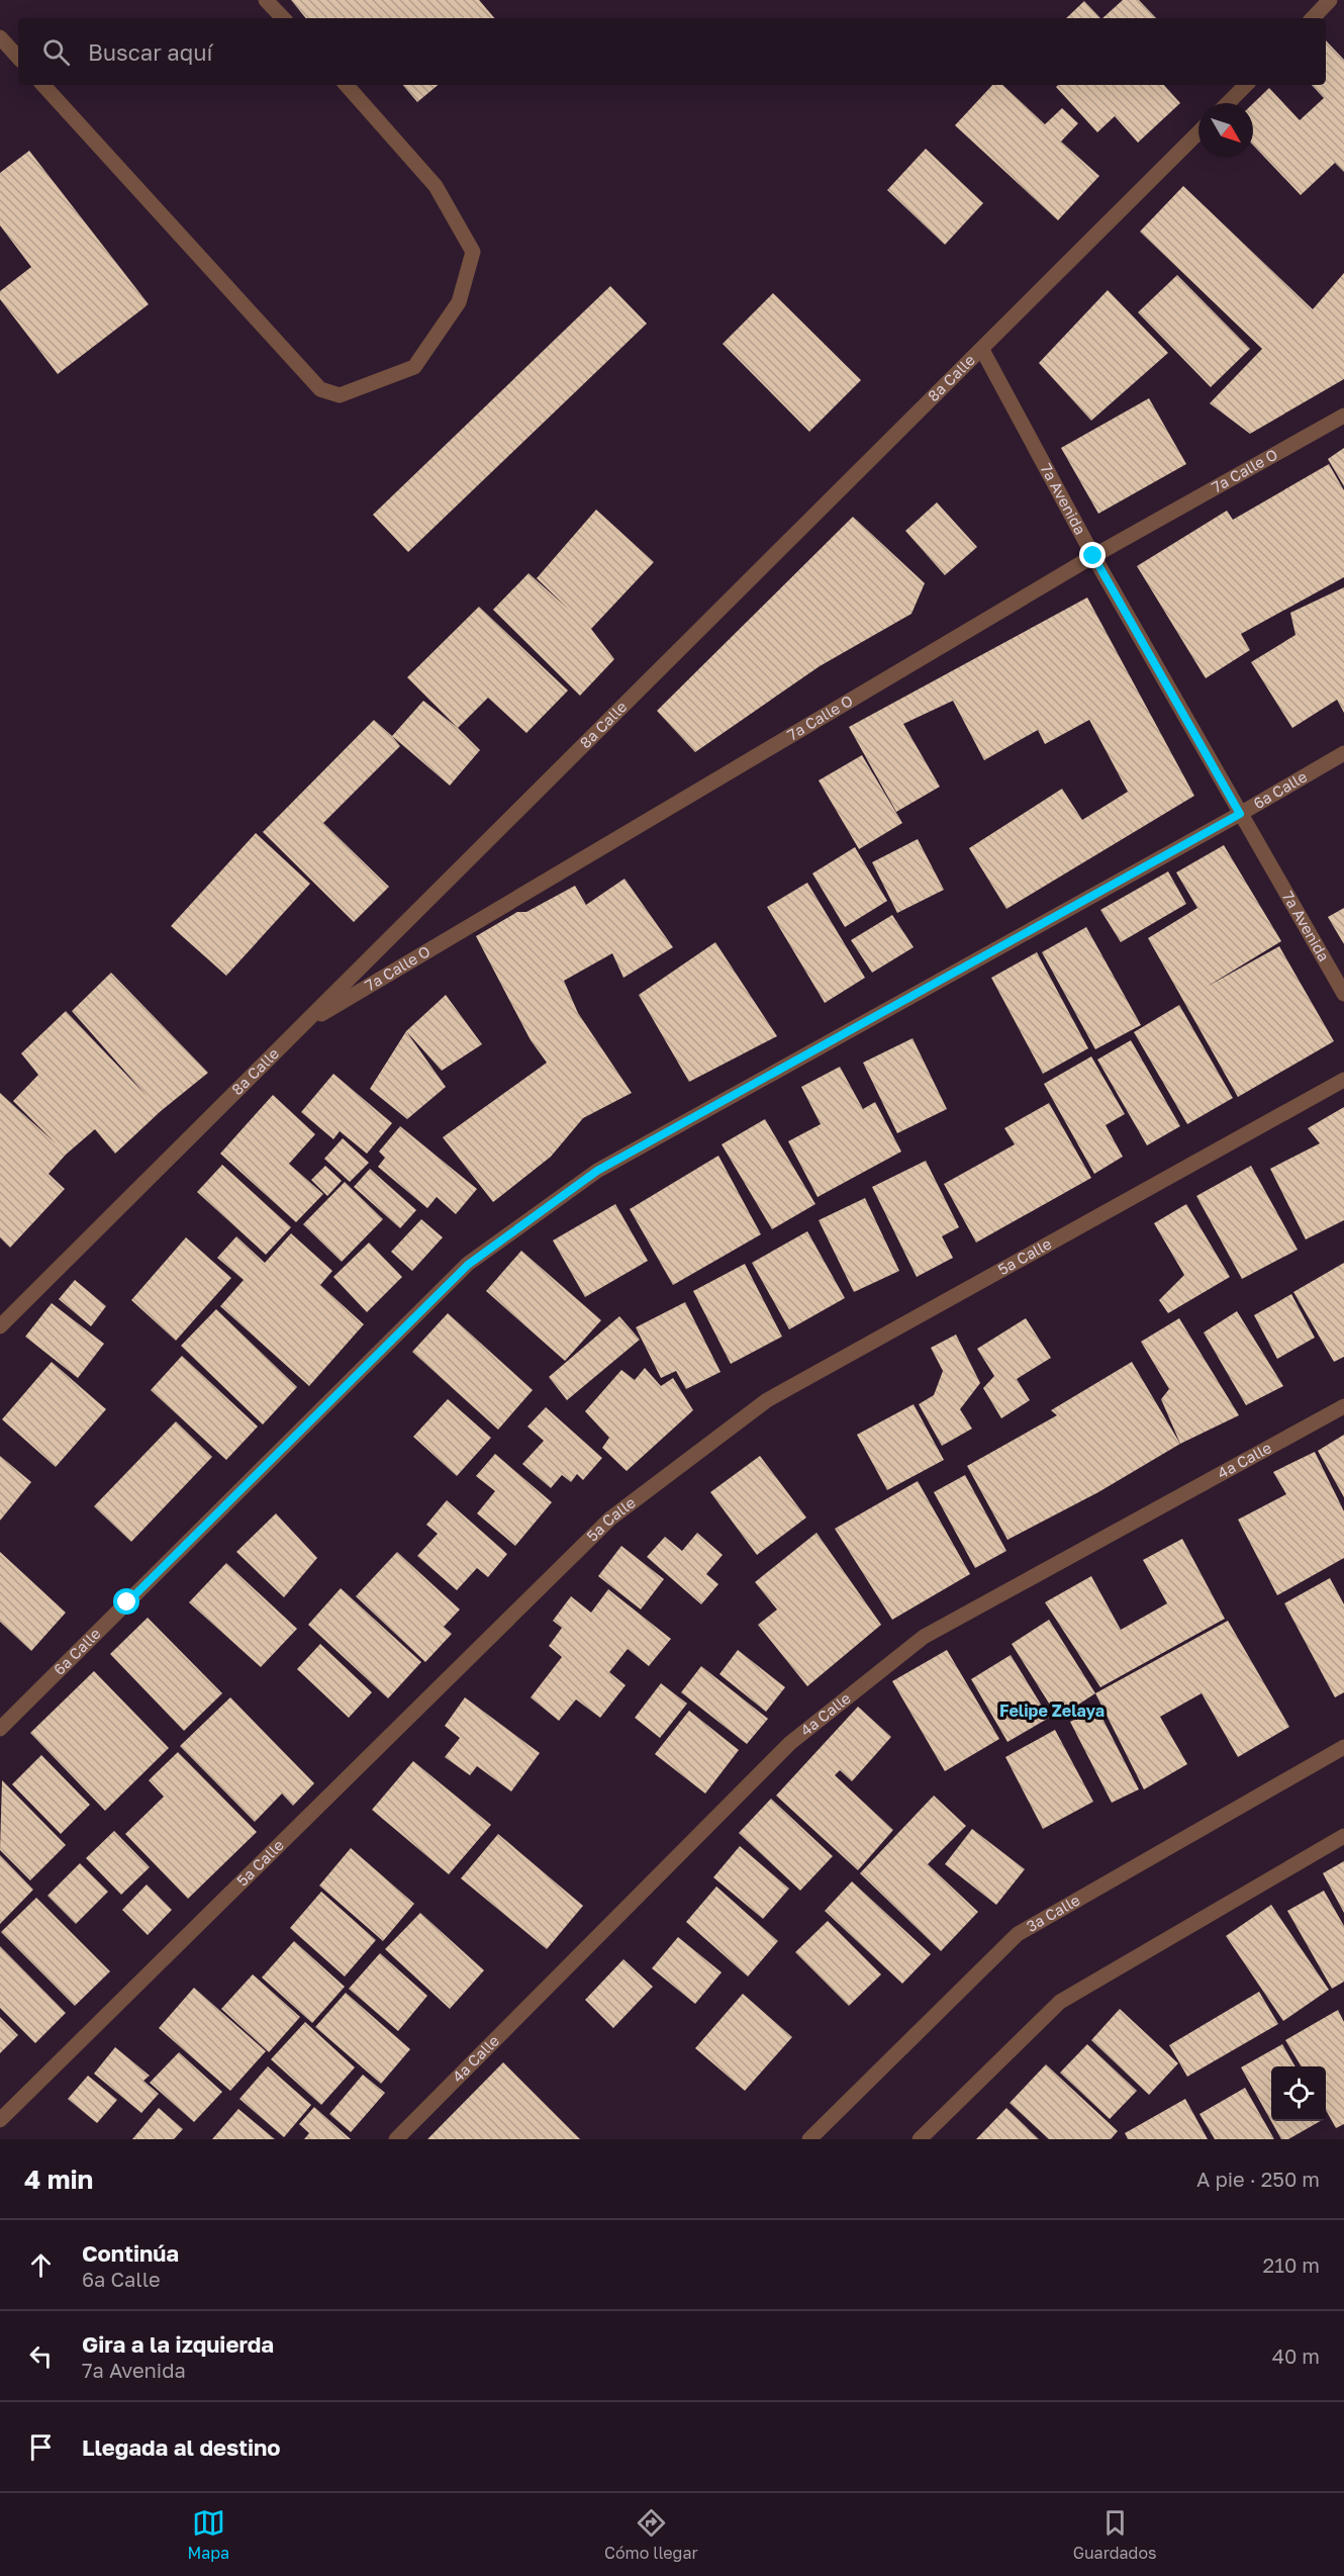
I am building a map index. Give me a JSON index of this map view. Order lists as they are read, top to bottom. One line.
{"streets":{"street":["8a Calle","7a Calle O","7a Avenida","6a Calle","5a Calle","4a Calle","3a Calle"]},"crossings":[["8a Calle","7a Calle O"],["8a Calle","7a Avenida"],["7a Calle O","7a Avenida"],["7a Avenida","6a Calle"]],"districts":["Felipe Zelaya"],"north":"bottom right","page":{"search":"Buscar aquí","heading":["4 min","A pie · 250 m"],"list":[["Continúa","6a Calle","210 m"],["Gira a la izquierda","7a Avenida","40 m"],"Llegada al destino"],"nav":["Mapa","Cómo llegar","Guardados"]}}
